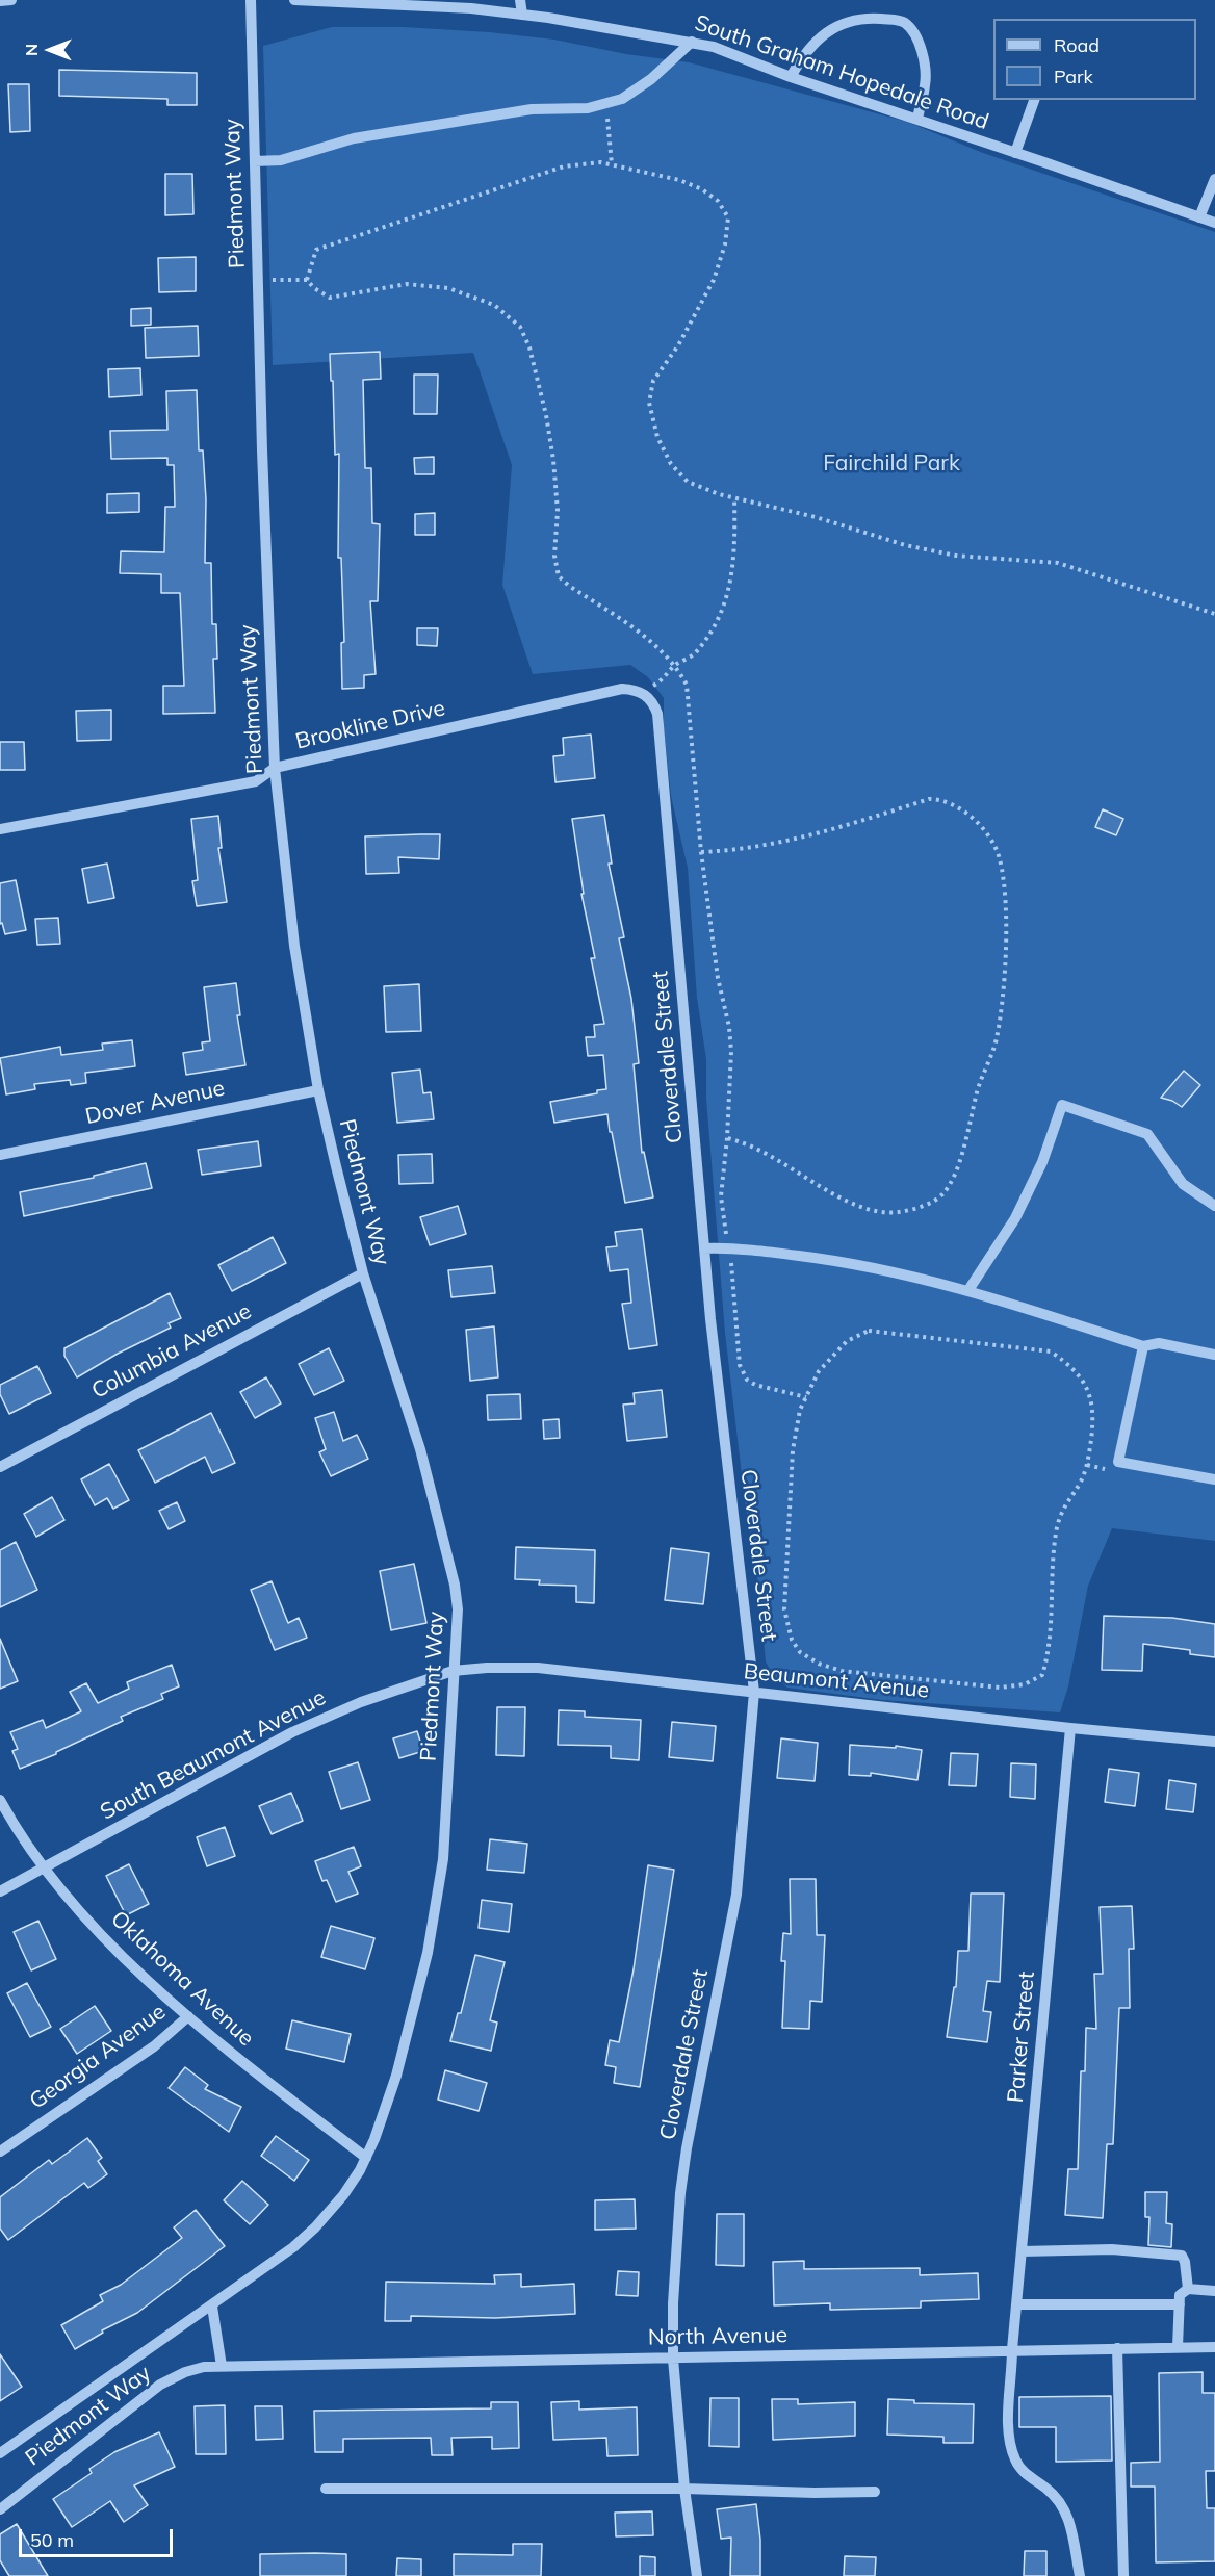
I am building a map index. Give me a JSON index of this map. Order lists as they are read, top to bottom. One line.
{"streets":{"street":["South Graham Hopedale Road","Piedmont Way","Brookline Drive","Cloverdale Street","Dover Avenue","Columbia Avenue","Beaumont Avenue","South Beaumont Avenue","Oklahoma Avenue","Parker Street","Georgia Avenue","North Avenue"]},"crossings":[["Piedmont Way","Brookline Drive"],["Piedmont Way","Dover Avenue"],["Piedmont Way","Columbia Avenue"],["Piedmont Way","Beaumont Avenue"],["Piedmont Way","South Beaumont Avenue"],["Piedmont Way","Oklahoma Avenue"],["Piedmont Way","North Avenue"],["Brookline Drive","Cloverdale Street"],["Cloverdale Street","Beaumont Avenue"],["Cloverdale Street","North Avenue"],["Beaumont Avenue","South Beaumont Avenue"],["Beaumont Avenue","Parker Street"],["South Beaumont Avenue","Oklahoma Avenue"],["Oklahoma Avenue","Georgia Avenue"],["Parker Street","North Avenue"]],"parks":["Fairchild Park"],"legend":["Road","Park"],"scale_bar":"50 m","north":"left"}
